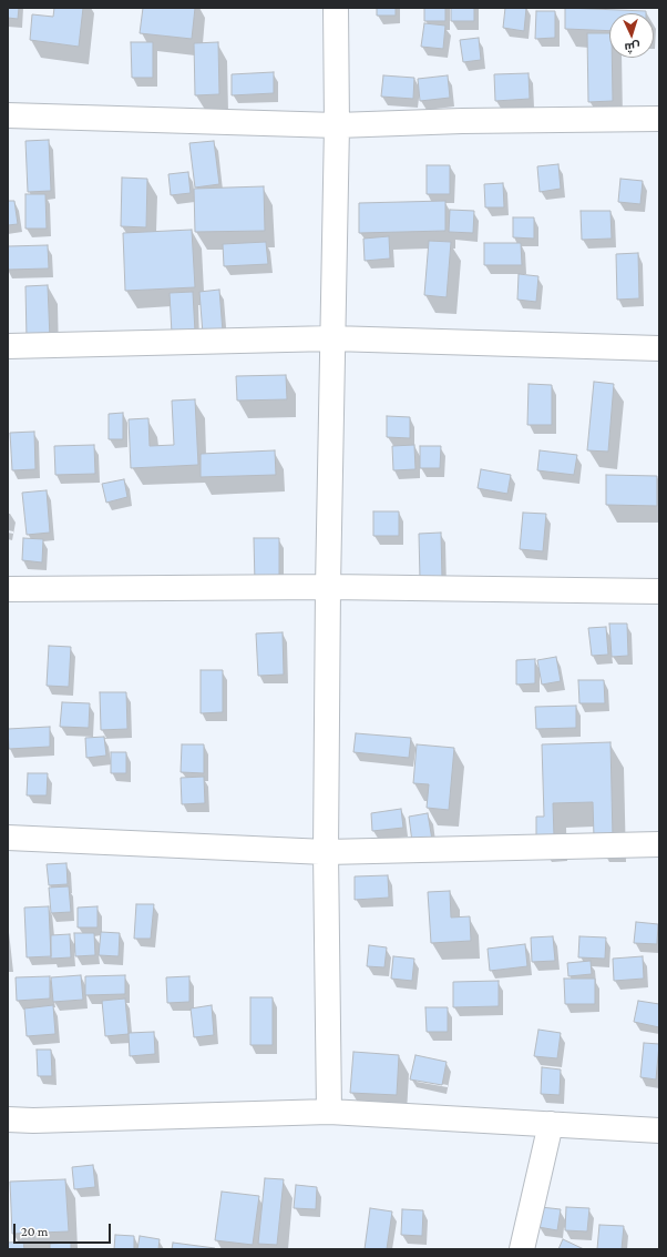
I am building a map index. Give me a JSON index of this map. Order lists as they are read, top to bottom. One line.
{"scale_bar":"20 m","north":"bottom"}
